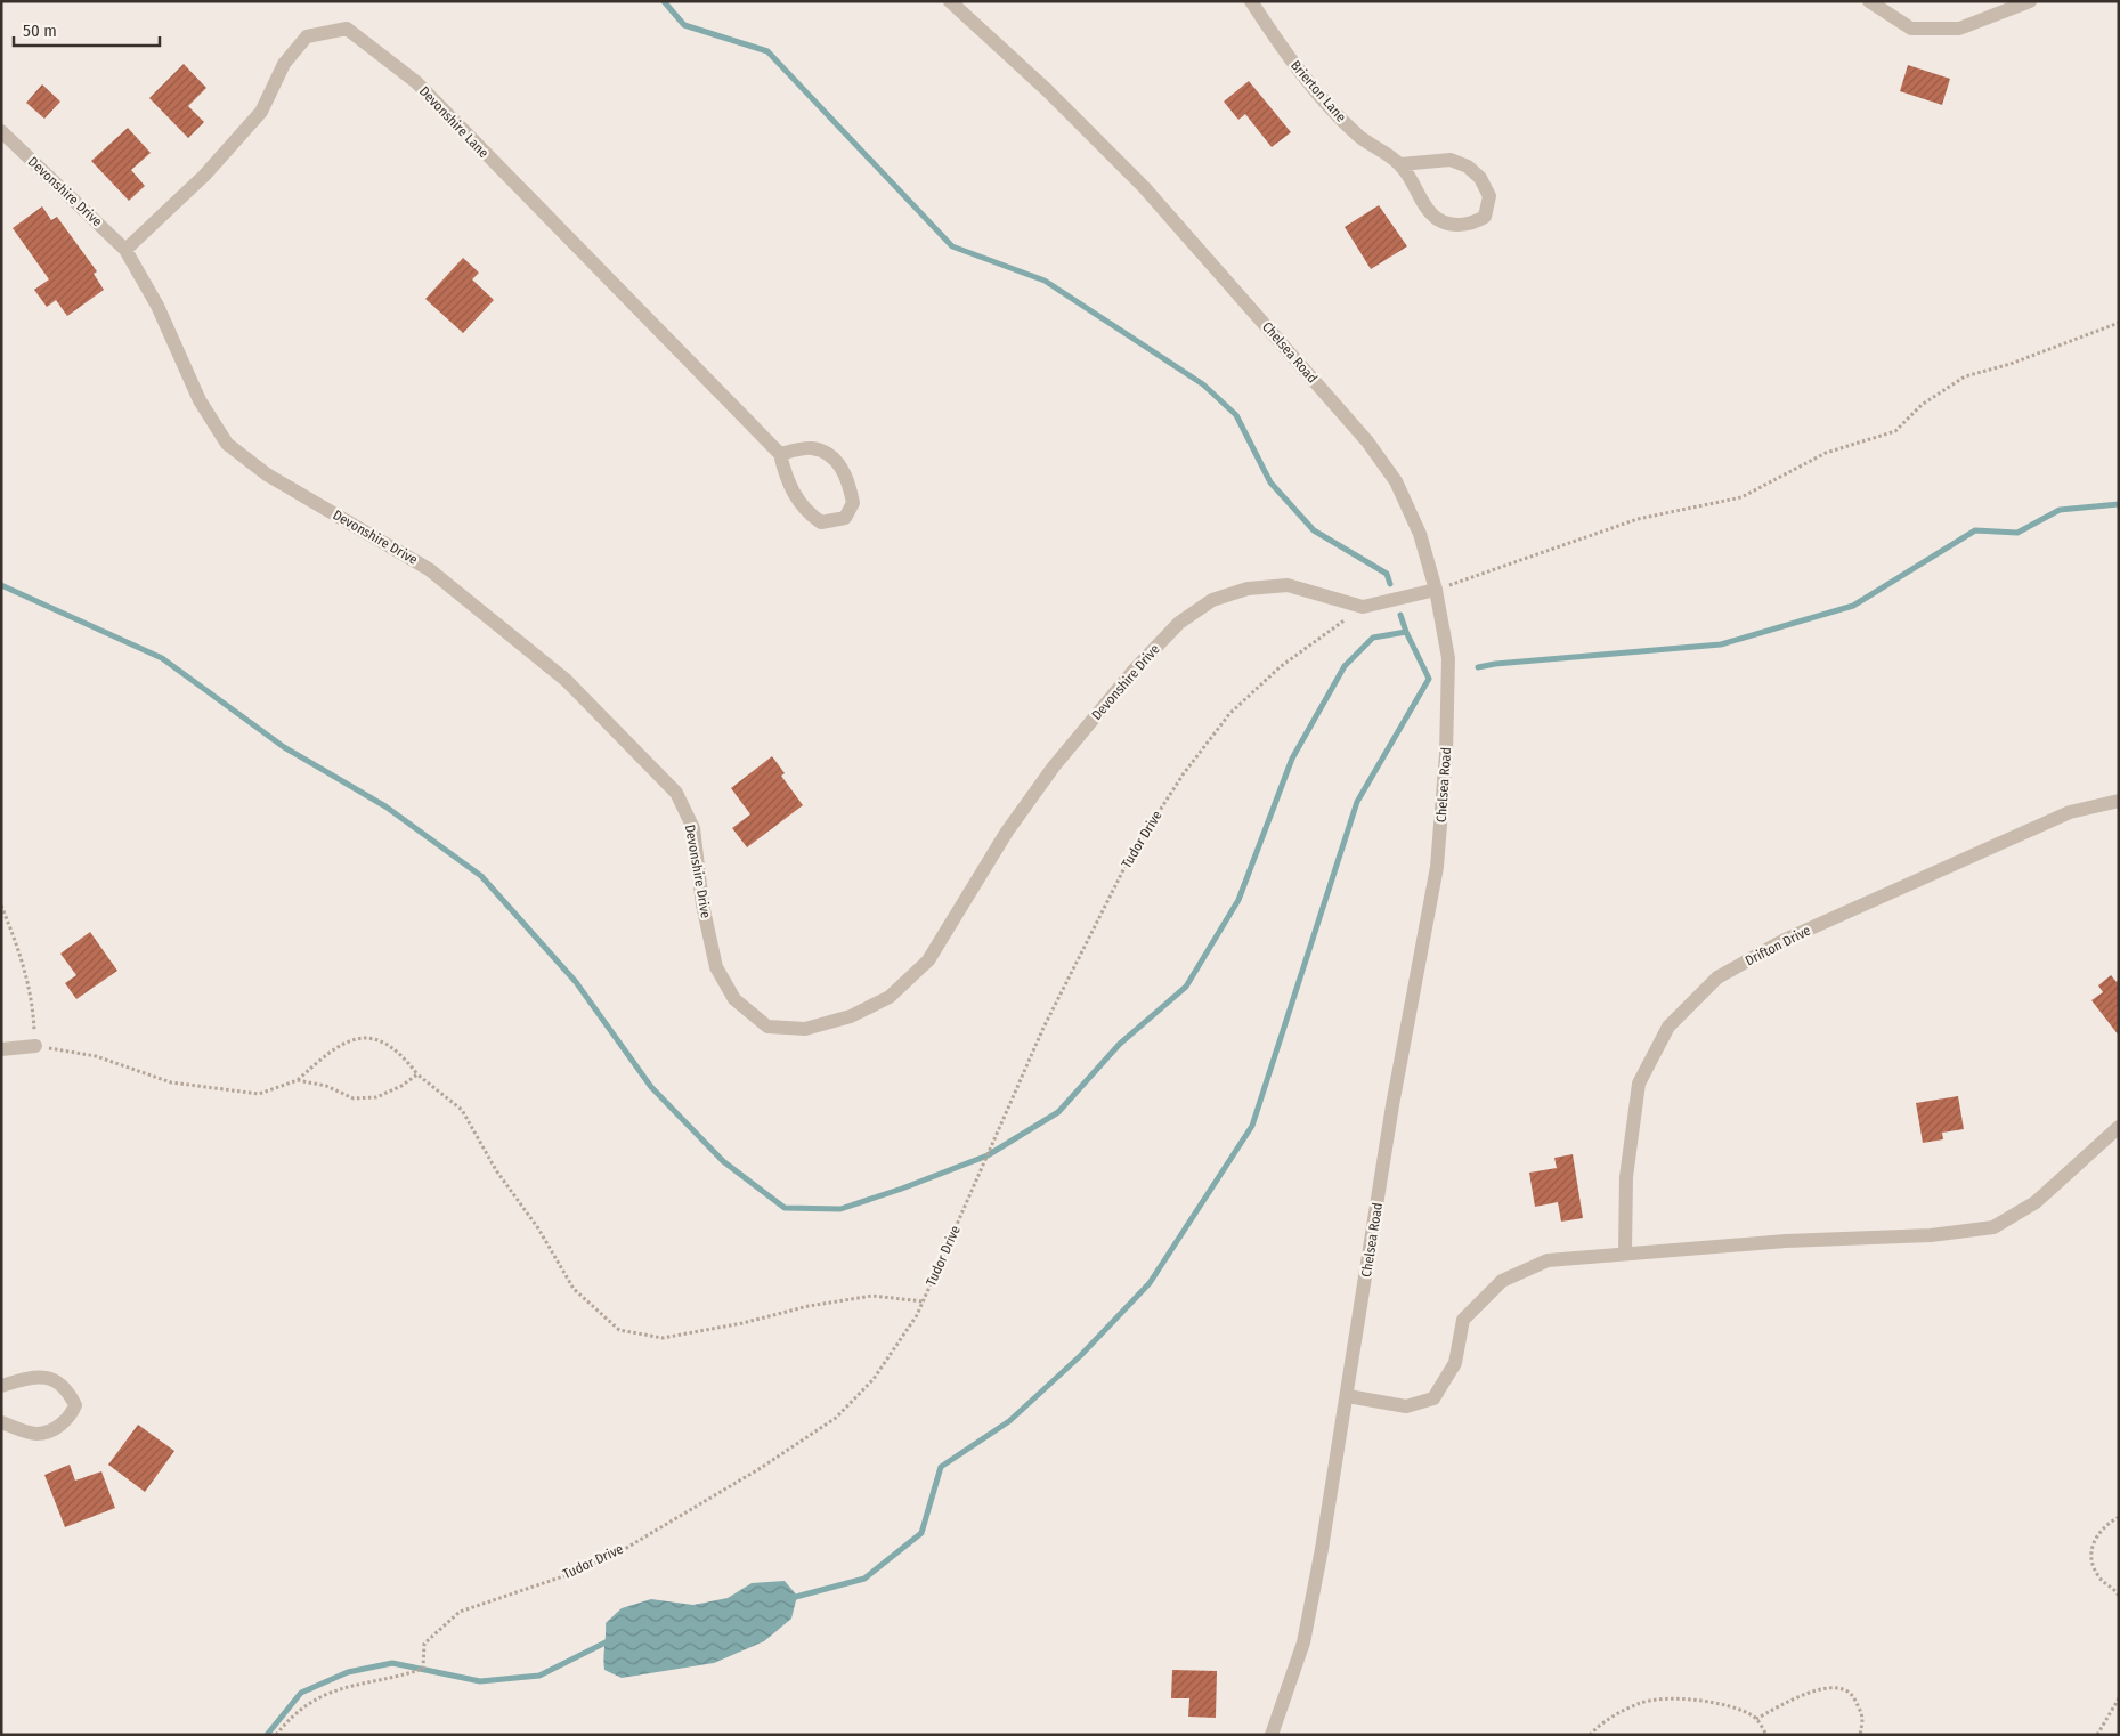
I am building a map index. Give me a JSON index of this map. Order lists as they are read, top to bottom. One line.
{"streets":{"street":["Brierton Lane","Devonshire Lane","Devonshire Drive","Chelsea Road","Drifton Drive"],"path":["Tudor Drive"]},"crossings":[["Devonshire Lane","Devonshire Drive"],["Devonshire Drive","Tudor Drive"]],"scale_bar":"50 m"}
